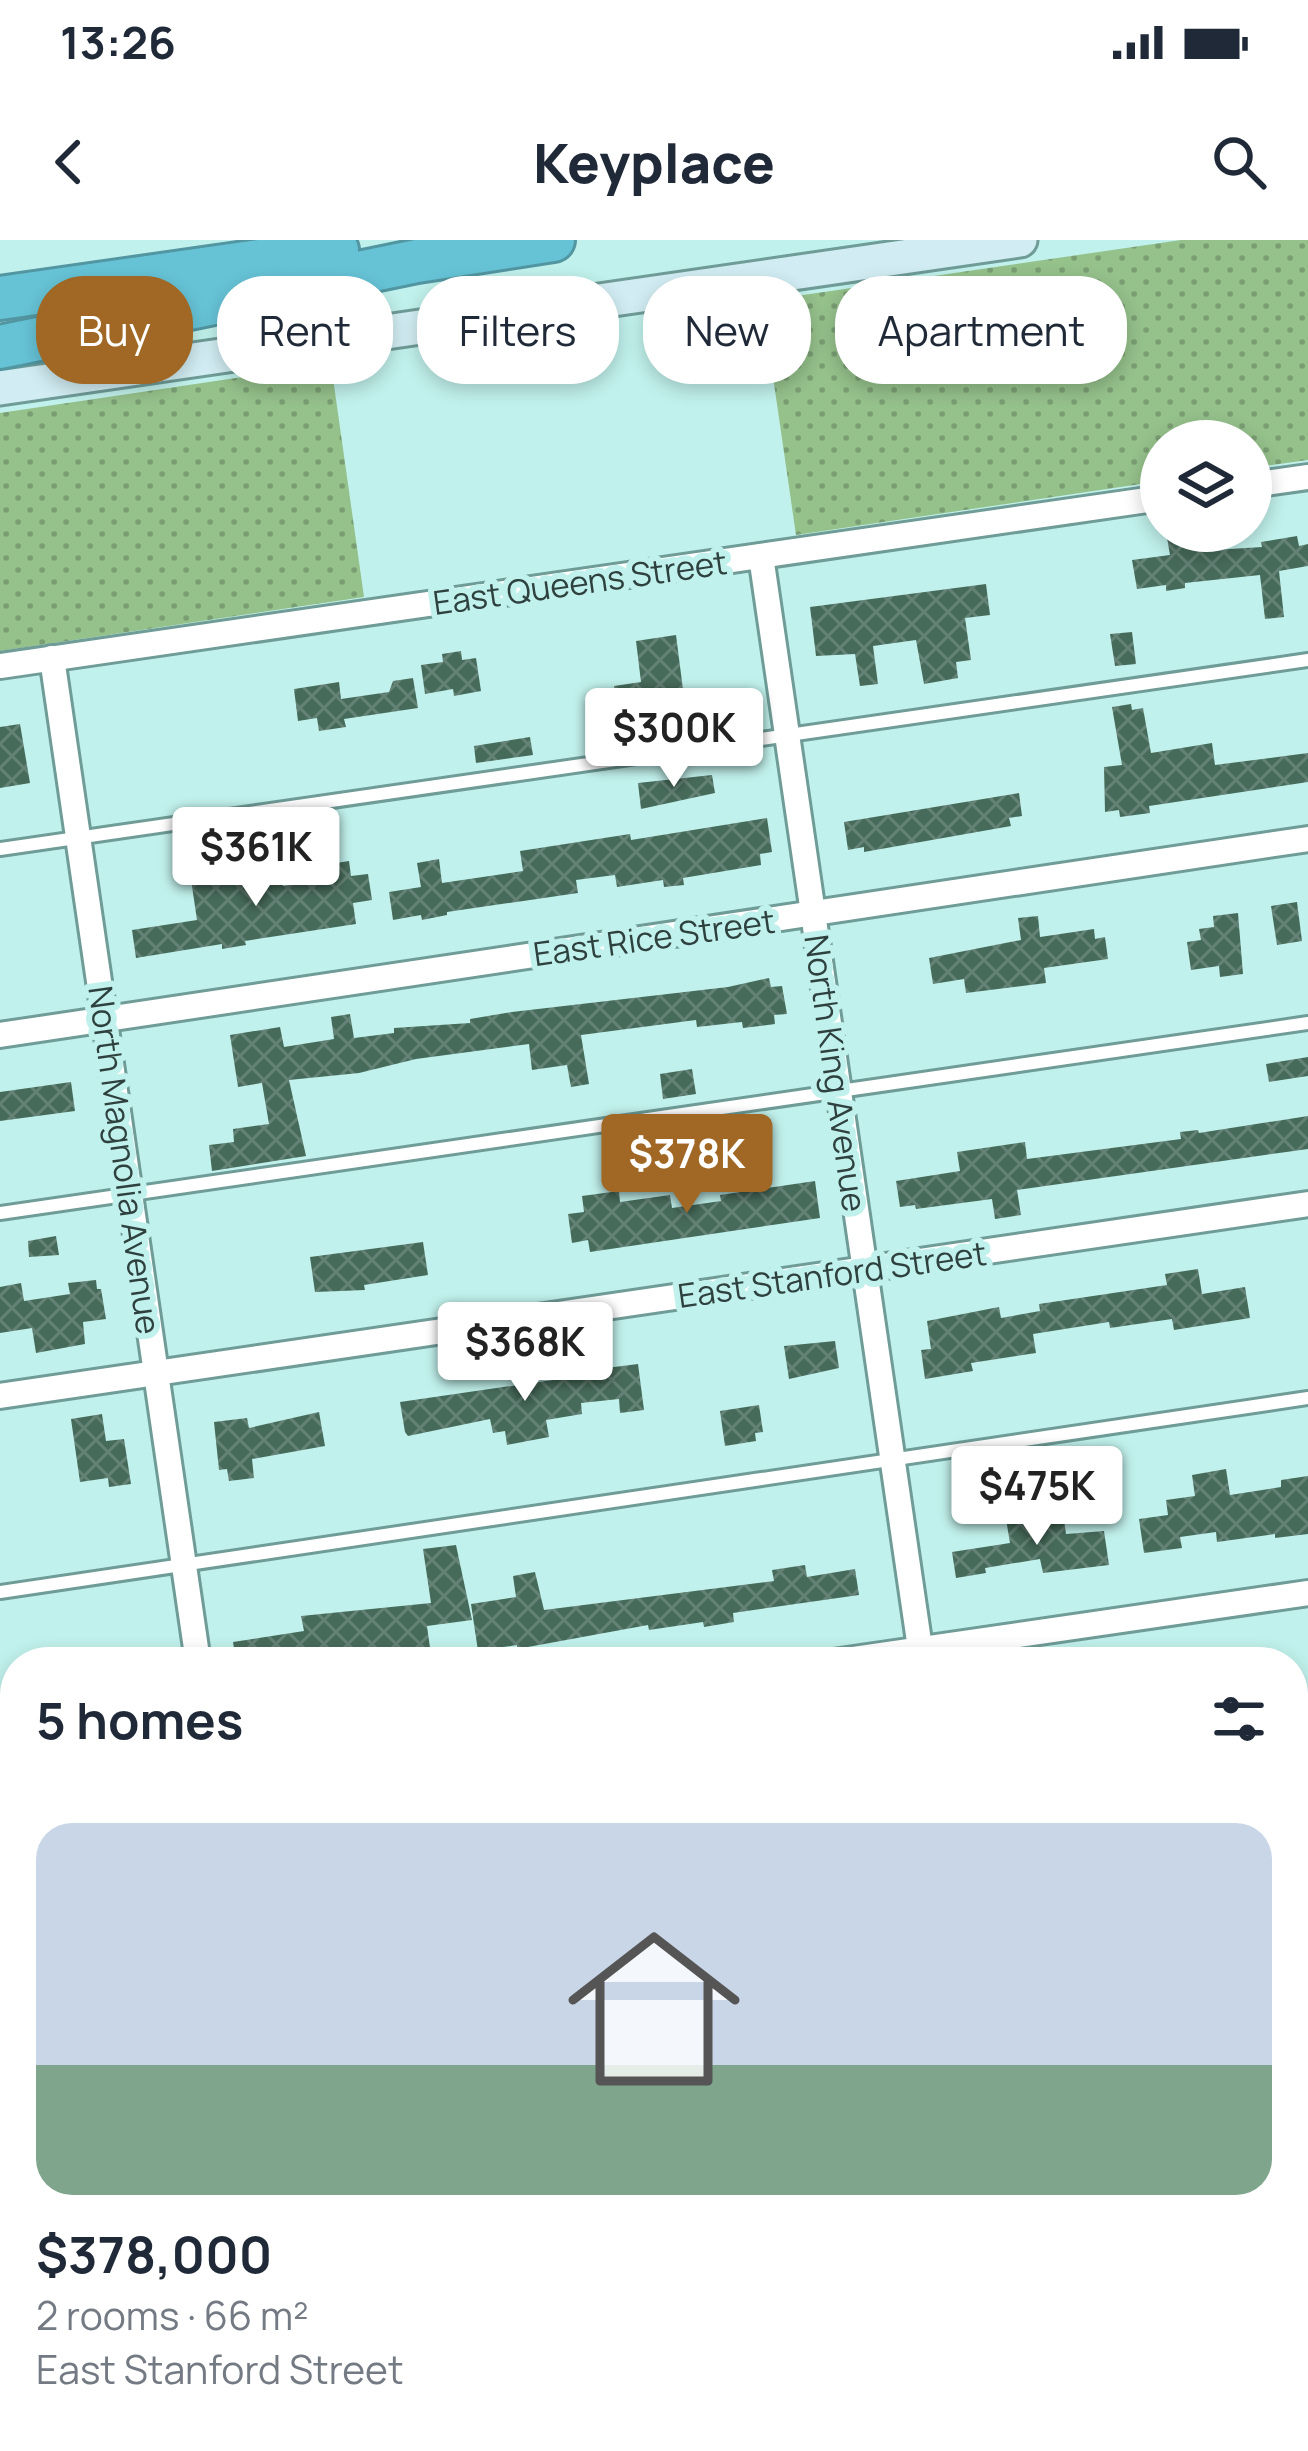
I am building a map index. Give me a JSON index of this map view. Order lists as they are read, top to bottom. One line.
{"streets":{"street":["East Queens Street","East Rice Street","North King Avenue","North Magnolia Avenue","East Stanford Street"]},"crossings":[["East Queens Street","North King Avenue"],["East Queens Street","North Magnolia Avenue"],["East Rice Street","North King Avenue"],["East Rice Street","North Magnolia Avenue"],["North King Avenue","East Stanford Street"],["North Magnolia Avenue","East Stanford Street"]],"page":{"status":"13:26","header":"Keyplace","chip":["Buy","Rent","Filters","New","Apartment"],"price":["$300K","$361K","$378K","$368K","$475K"],"heading":"5 homes","list":[{"name":"$378,000","note":"2 rooms · 66 m² · East Stanford Street"}]}}
